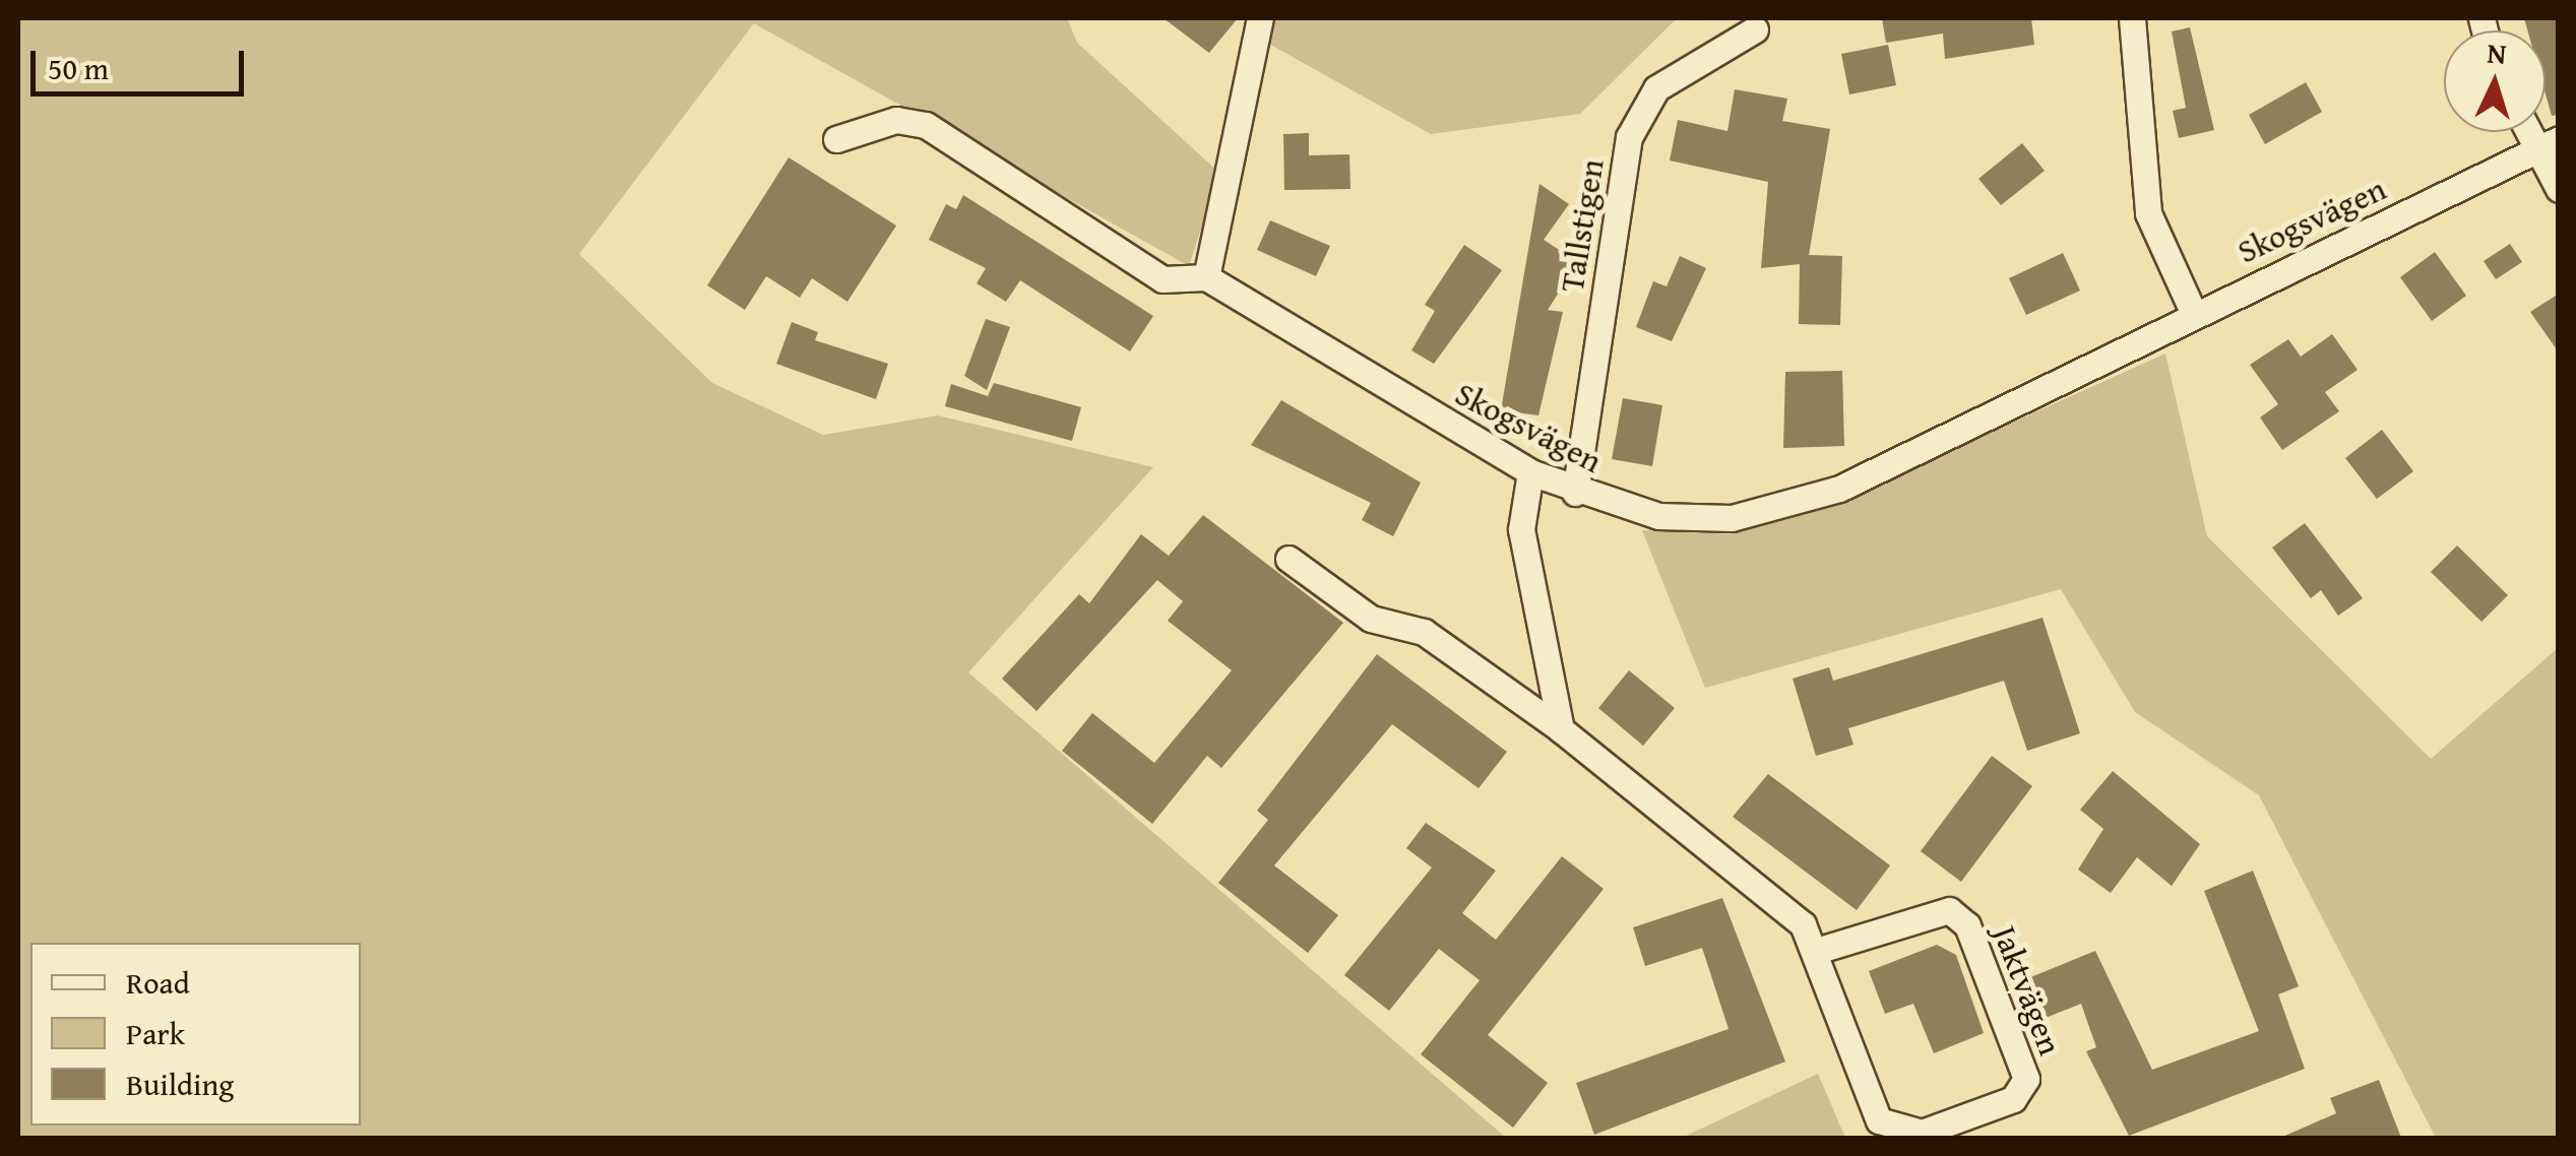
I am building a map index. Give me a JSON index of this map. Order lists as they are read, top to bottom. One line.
{"streets":{"street":["Skogsvägen","Tallstigen","Jaktvägen"]},"crossings":[["Skogsvägen","Tallstigen"]],"legend":["Road","Park","Building"],"scale_bar":"50 m","north":"top"}
